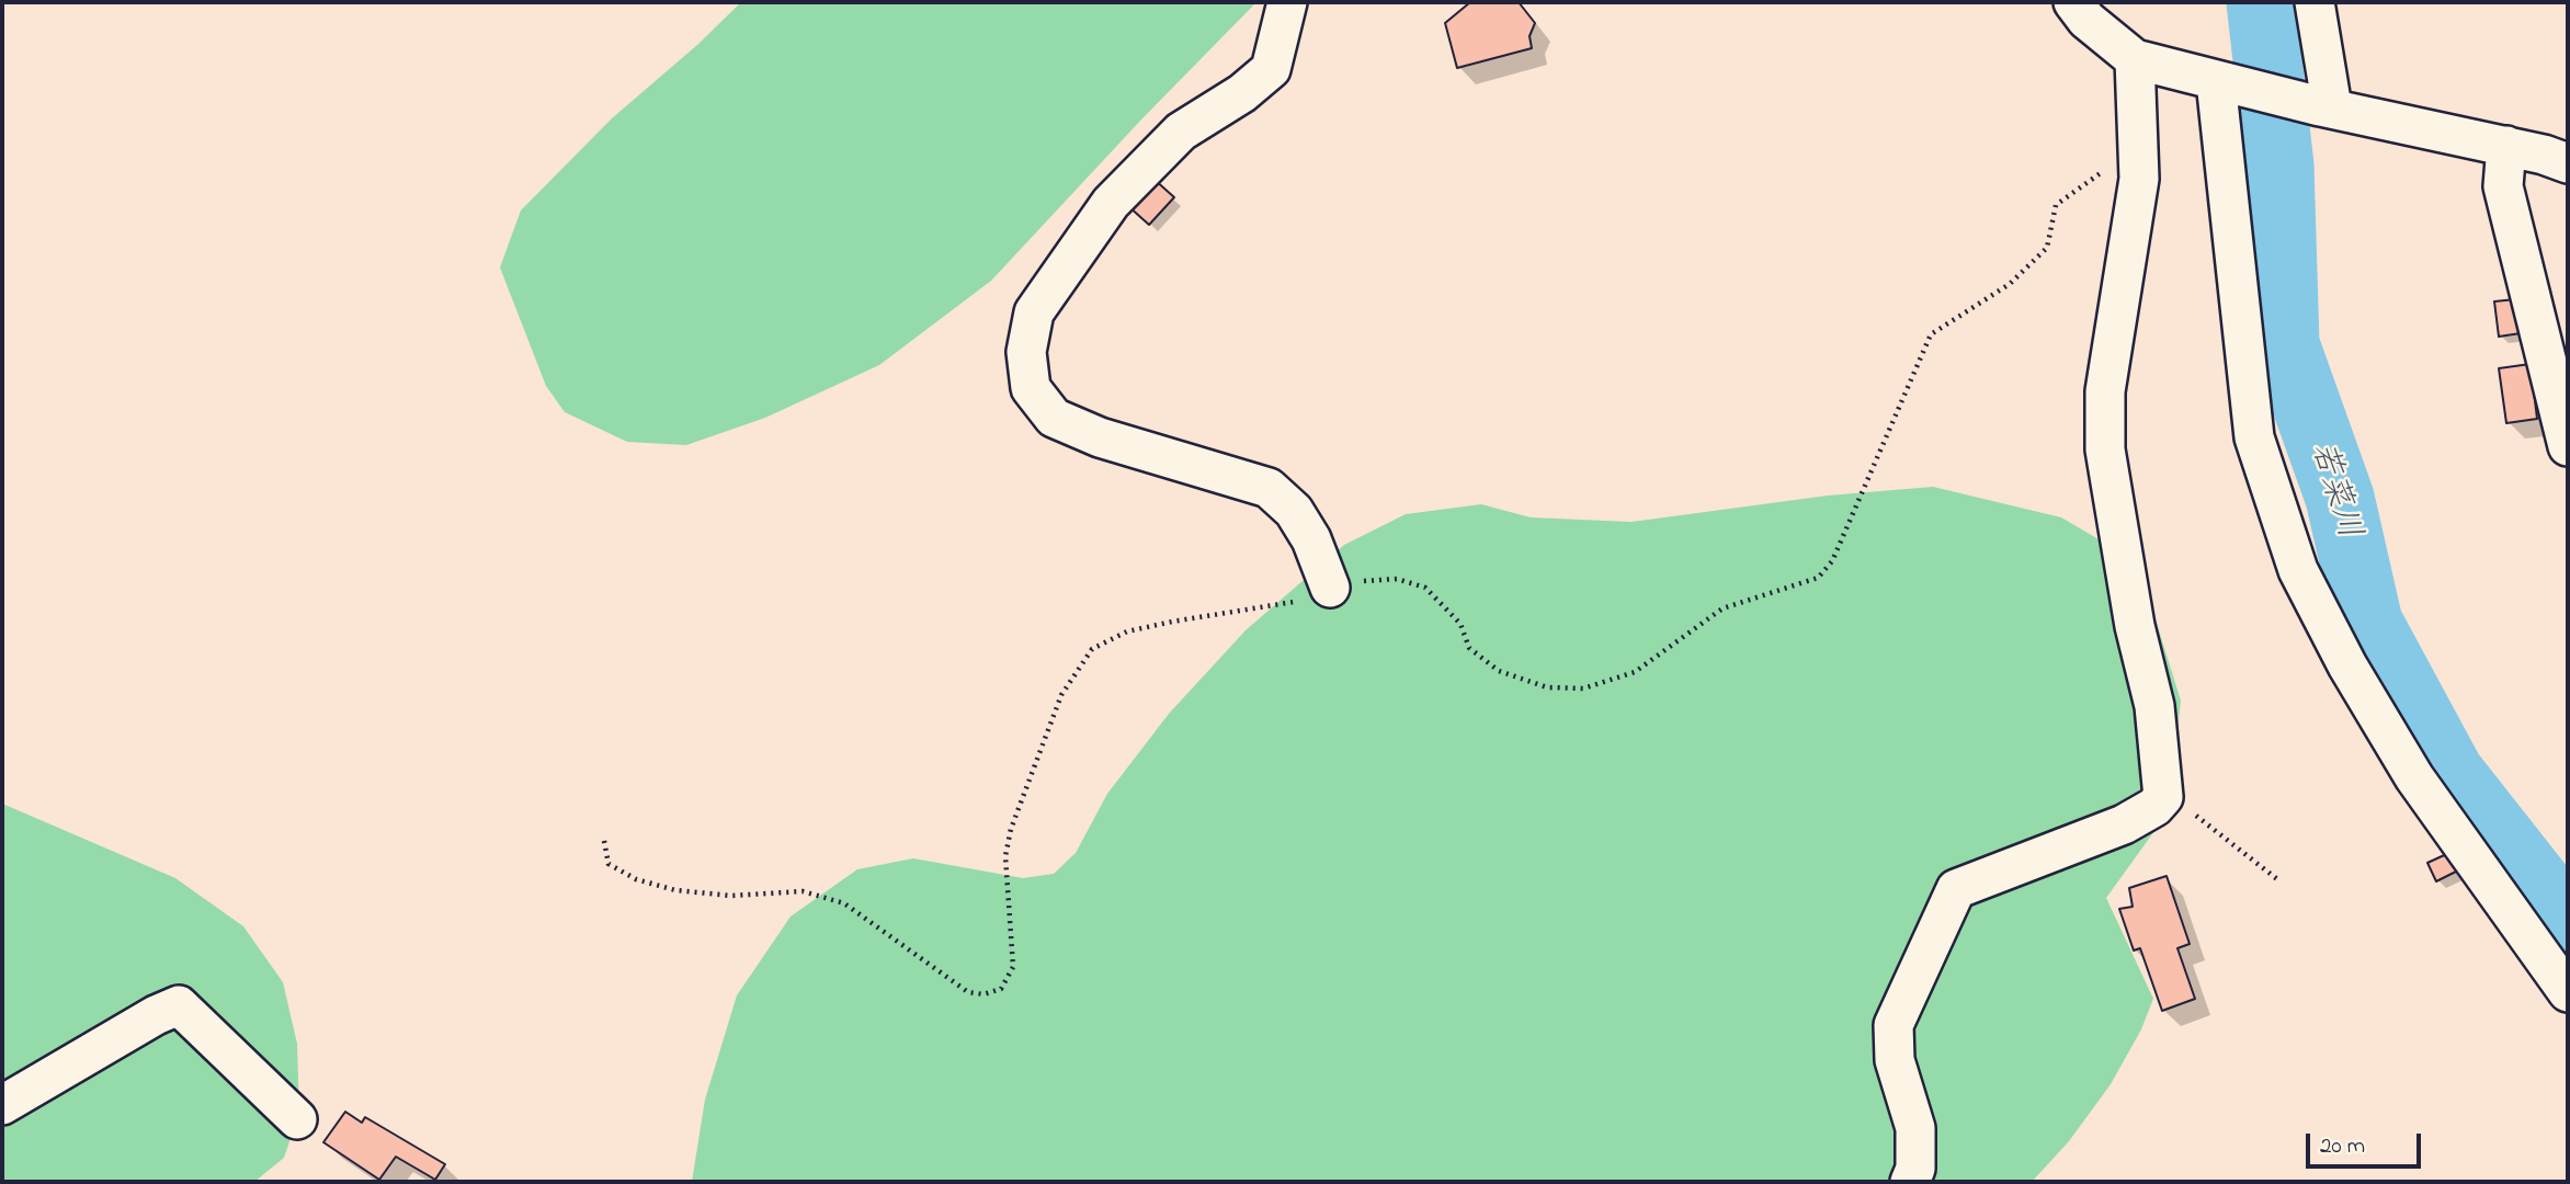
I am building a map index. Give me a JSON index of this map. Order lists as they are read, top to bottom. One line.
{"water":["若菜川"],"scale_bar":"20 m"}
